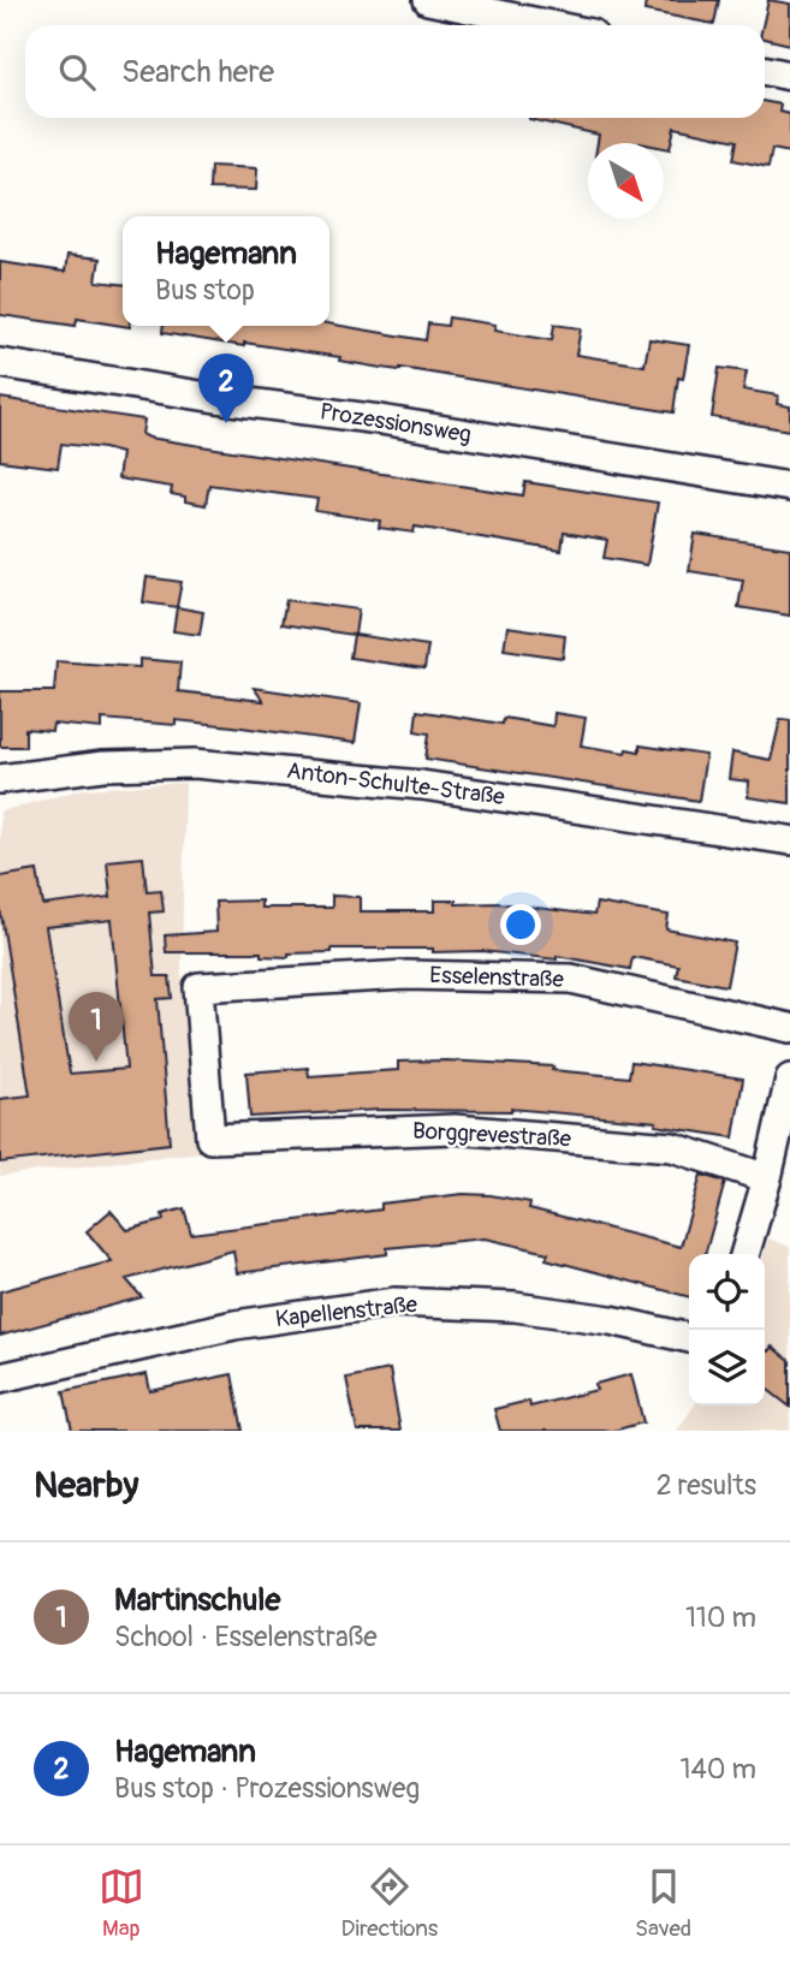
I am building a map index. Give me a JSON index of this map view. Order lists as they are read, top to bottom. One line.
{"streets":{"street":["Prozessionsweg","Anton-Schulte-Straße","Esselenstraße","Borggrevestraße","Kapellenstraße"]},"crossings":[["Esselenstraße","Borggrevestraße"]],"north":"bottom right","page":{"search":"Search here","popup":["Hagemann","Bus stop"],"pins":["2","1"],"heading":["Nearby","2 results"],"list":[{"mark":"1","name":"Martinschule","note":"School · Esselenstraße","value":"110 m"},{"mark":"2","name":"Hagemann","note":"Bus stop · Prozessionsweg","value":"140 m"}],"nav":["Map","Directions","Saved"]}}
